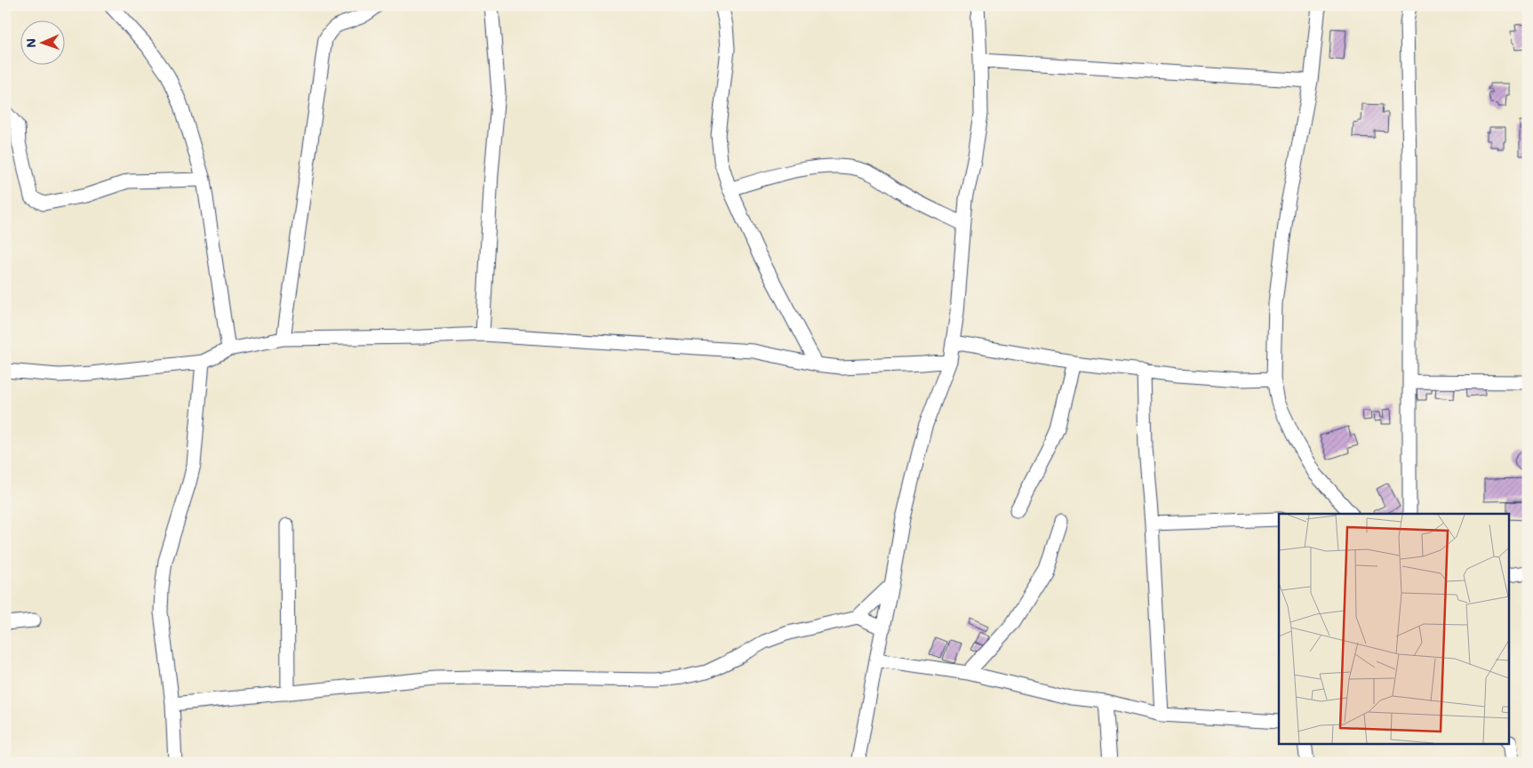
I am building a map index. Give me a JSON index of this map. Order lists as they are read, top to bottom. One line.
{"north":"left"}
